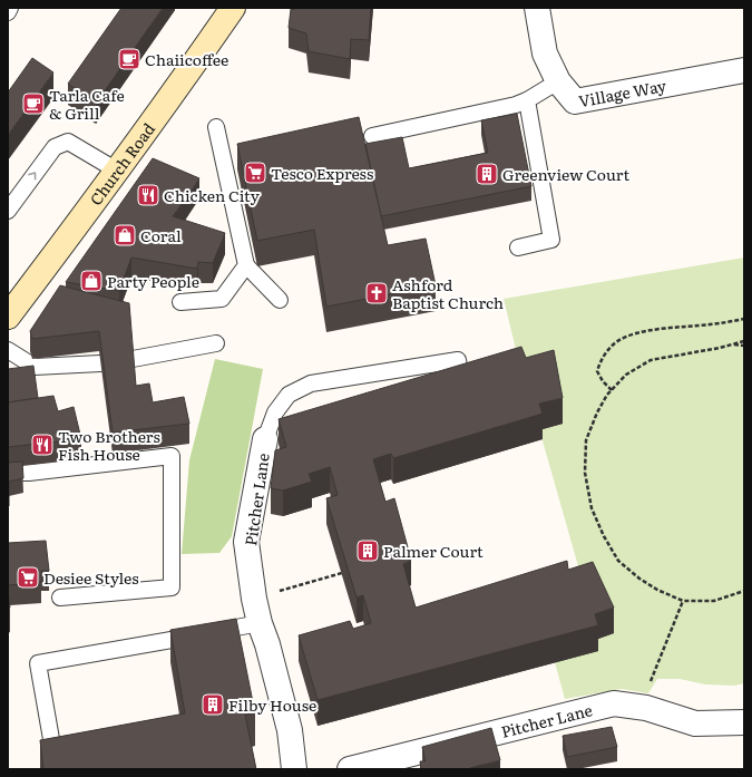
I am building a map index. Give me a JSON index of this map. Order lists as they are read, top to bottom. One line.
{"streets":{"main road":["Church Road"],"street":["Village Way","Pitcher Lane"]},"places":{"cafe":["Chaiicoffee","Tarla Cafe & Grill"],"supermarket":["Tesco Express","Desiee Styles"],"building":["Greenview Court","Palmer Court","Filby House"],"restaurant":["Chicken City","Two Brothers Fish House"],"shop":["Coral","Party People"],"church":["Ashford Baptist Church"]}}
